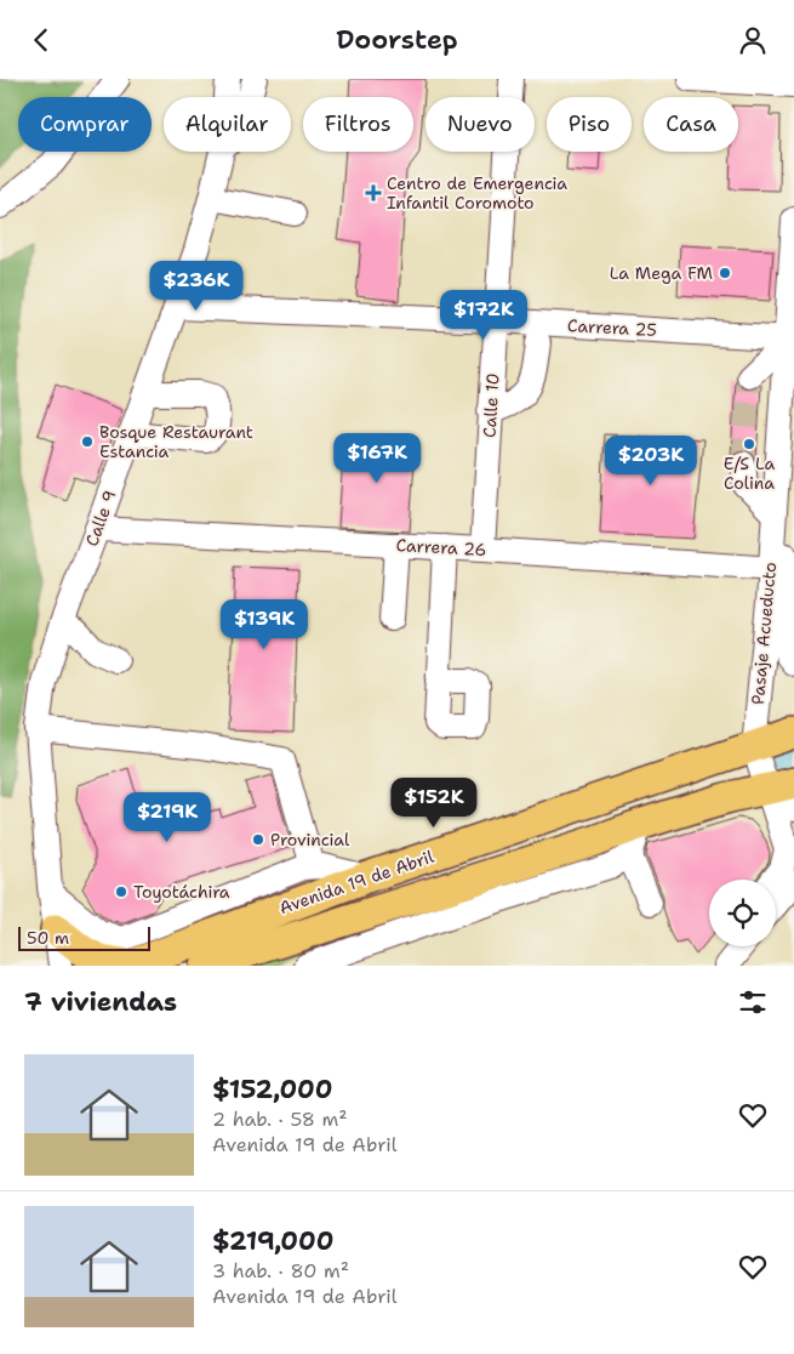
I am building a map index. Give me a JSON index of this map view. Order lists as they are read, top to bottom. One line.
{"streets":{"main road":["Avenida 19 de Abril"],"street":["Carrera 25","Calle 10","Calle 9","Carrera 26","Pasaje Acueducto"]},"crossings":[["Carrera 25","Calle 10"],["Carrera 25","Calle 9"],["Carrera 25","Pasaje Acueducto"],["Calle 10","Carrera 26"],["Calle 9","Carrera 26"],["Carrera 26","Pasaje Acueducto"],["Pasaje Acueducto","Avenida 19 de Abril"]],"places":{"health":["Centro de Emergencia Infantil Coromoto"],"other":["La Mega FM","Bosque Restaurant Estancia","E/S La Colina","Provincial","Toyotáchira"]},"scale_bar":"50 m","page":{"header":"Doorstep","chip":["Comprar","Alquilar","Filtros","Nuevo","Piso","Casa"],"price":["$236K","$172K","$167K","$203K","$139K","$152K","$219K"],"scale":"50 m","heading":"7 viviendas","list":[{"name":"$152,000","note":"2 hab. · 58 m² · Avenida 19 de Abril"},{"name":"$219,000","note":"3 hab. · 80 m² · Avenida 19 de Abril"}]}}
